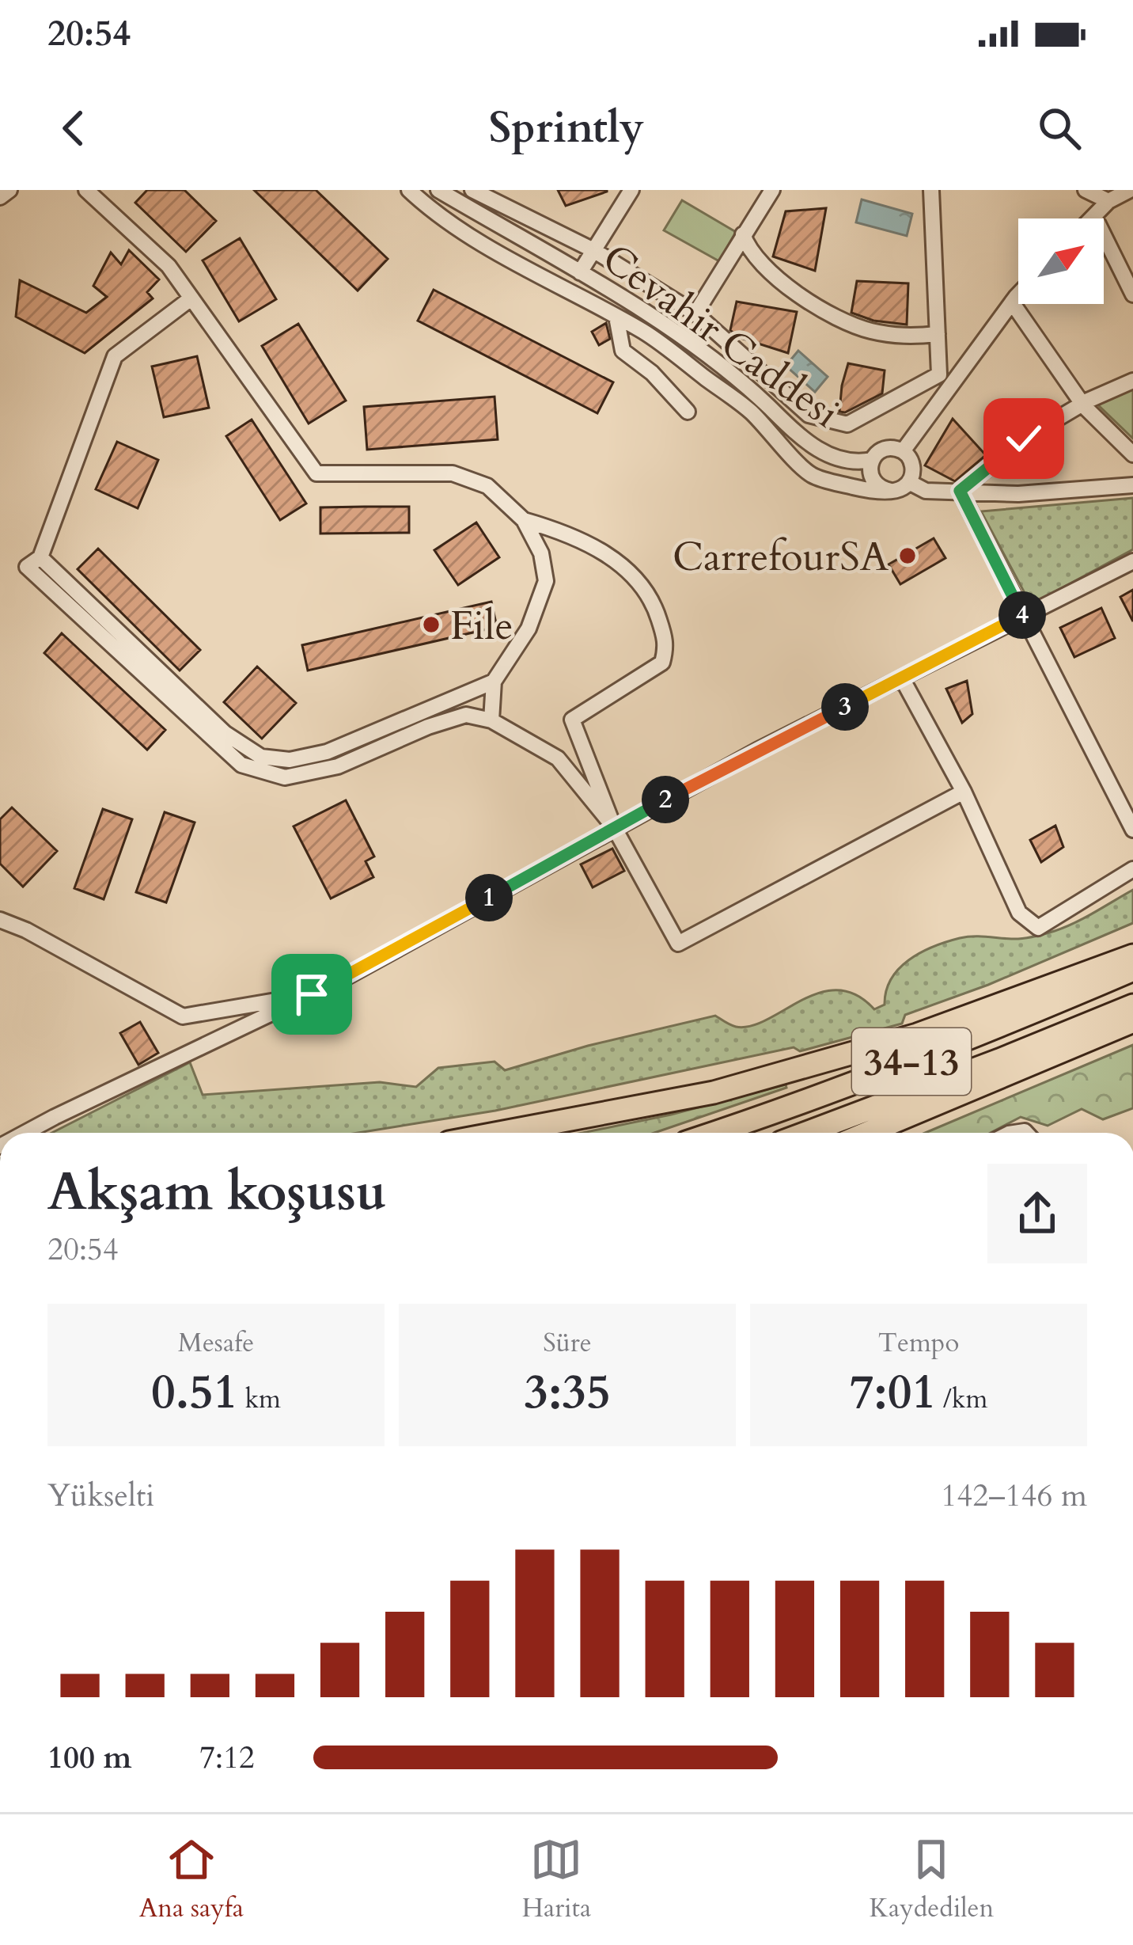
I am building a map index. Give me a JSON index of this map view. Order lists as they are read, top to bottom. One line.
{"streets":{"highway":["34-13"],"street":["Cevahir Caddesi"]},"places":["CarrefourSA","File"],"north":"top right","page":{"status":"20:54","header":"Sprintly","pins":["4","3","2","1"],"heading":["Akşam koşusu","20:54"],"stats":[["Mesafe","0.51 km"],["Süre","3:35"],["Tempo","7:01 /km"]],"chart":["Yükselti","142–146 m"],"list":[{"name":"100 m","note":"7:12"}],"tabs":["Ana sayfa","Harita","Kaydedilen"]}}
